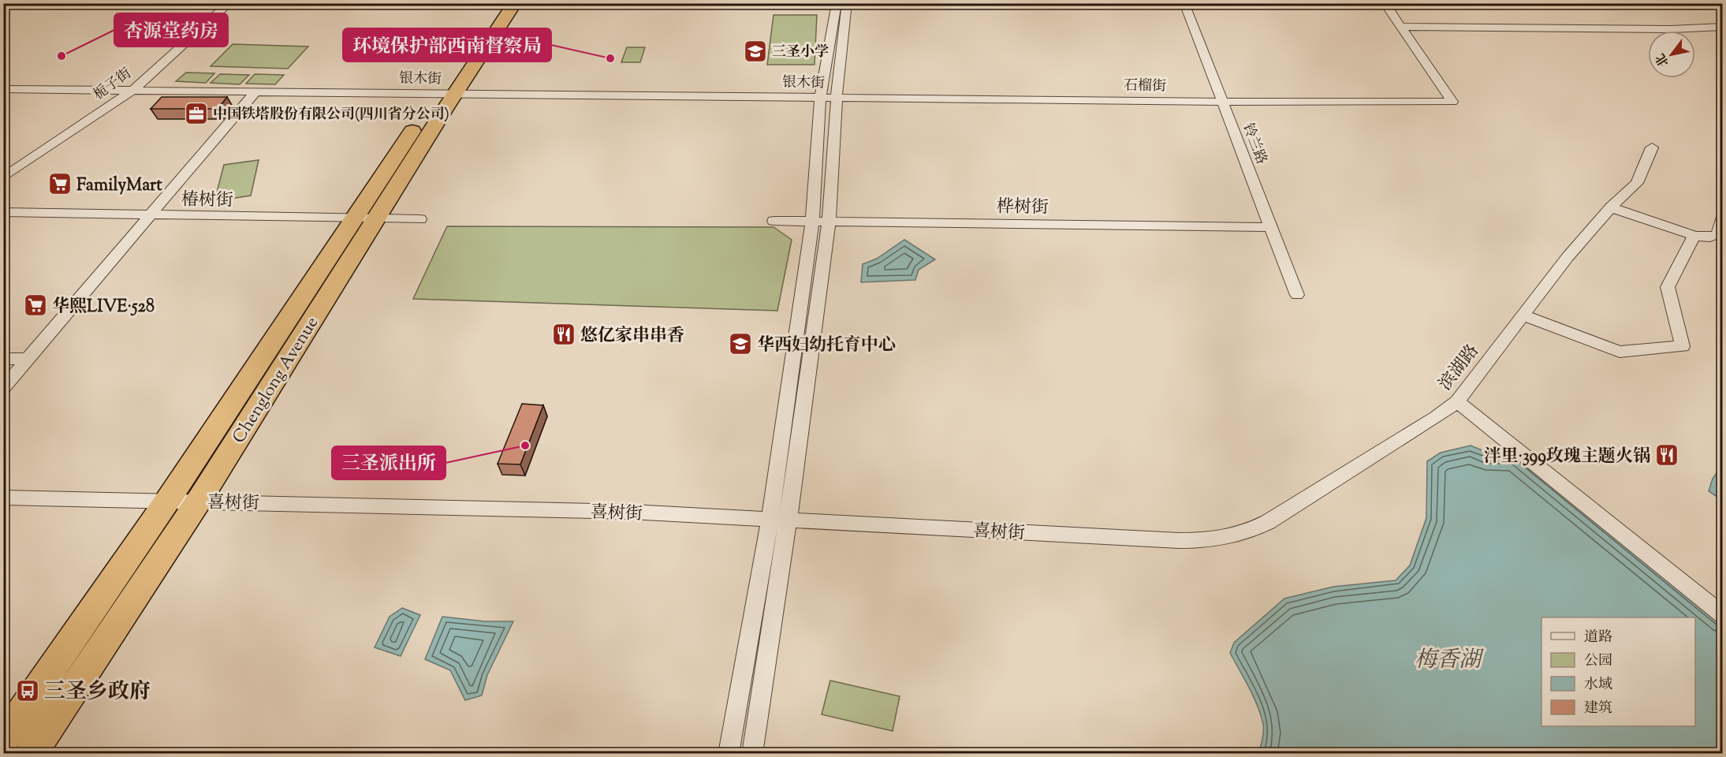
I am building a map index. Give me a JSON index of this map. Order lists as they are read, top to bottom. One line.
{"streets":{"highway":["Chenglong Avenue"],"street":["银木街","栀子街","石榴街","铃兰路","椿树街","桦树街","滨湖路","喜树街"]},"crossings":[["银木街","栀子街"],["银木街","石榴街"],["银木街","Chenglong Avenue"],["石榴街","铃兰路"],["铃兰路","桦树街"],["椿树街","Chenglong Avenue"],["滨湖路","喜树街"],["Chenglong Avenue","喜树街"]],"water":["梅香湖"],"places":{"school or university":["三圣小学","华西妇幼托育中心"],"other":["杏源堂药房","环境保护部西南督察局","三圣派出所"],"office":["中国铁塔股份有限公司(四川省分公司)"],"supermarket":["FamilyMart","华熙LIVE·528"],"restaurant":["悠亿家串串香","泮里·399玫瑰主题火锅"],"bus stop":["三圣乡政府"]},"legend":["道路","公园","水域","建筑"],"north":"bottom left"}
